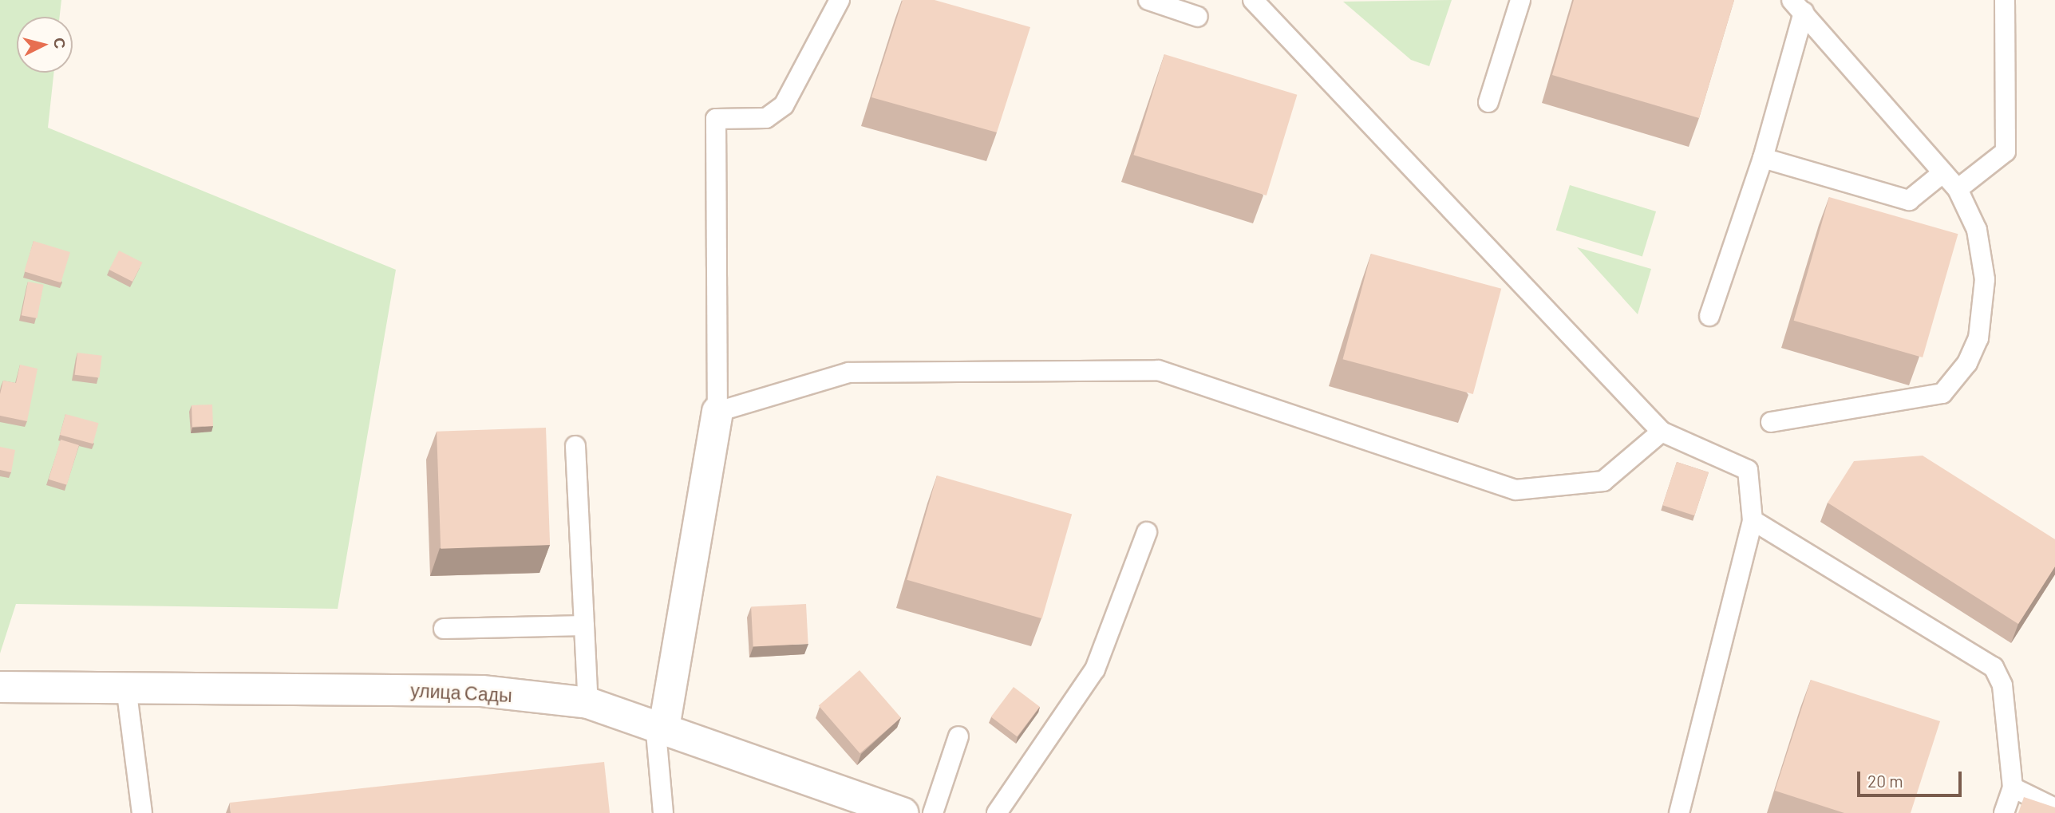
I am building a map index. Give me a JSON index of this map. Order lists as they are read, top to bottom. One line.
{"streets":{"street":["улица Сады"]},"scale_bar":"20 m","north":"right"}
